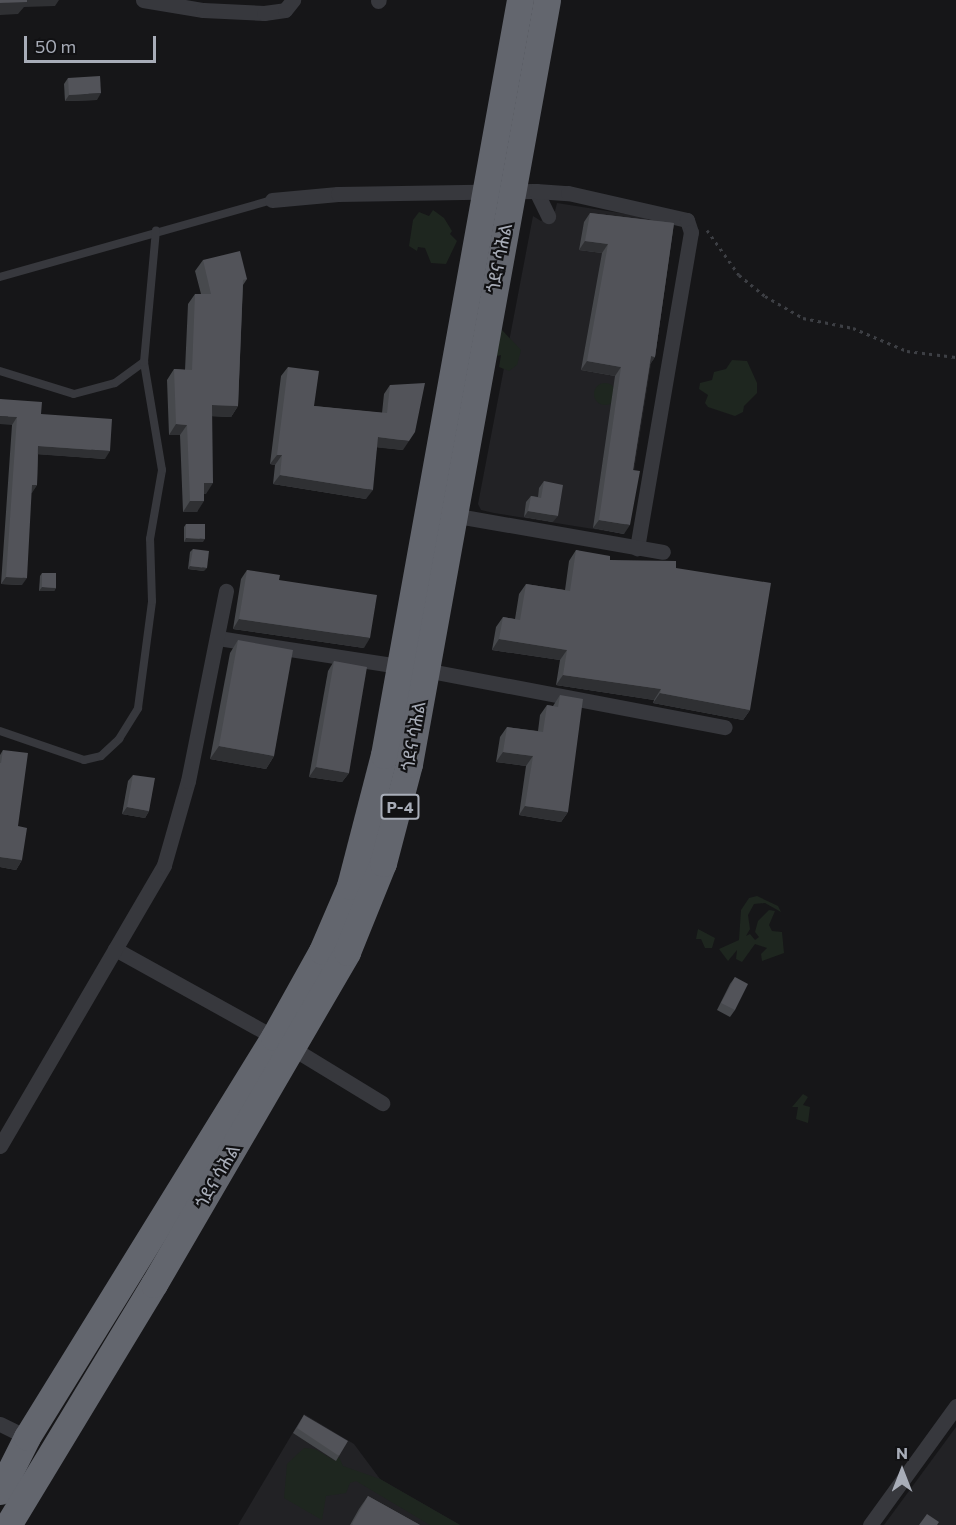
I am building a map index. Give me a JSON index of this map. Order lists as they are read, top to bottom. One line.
{"streets":{"highway":["ጎደና ሳሕል","P-4"]},"scale_bar":"50 m","north":"top"}
